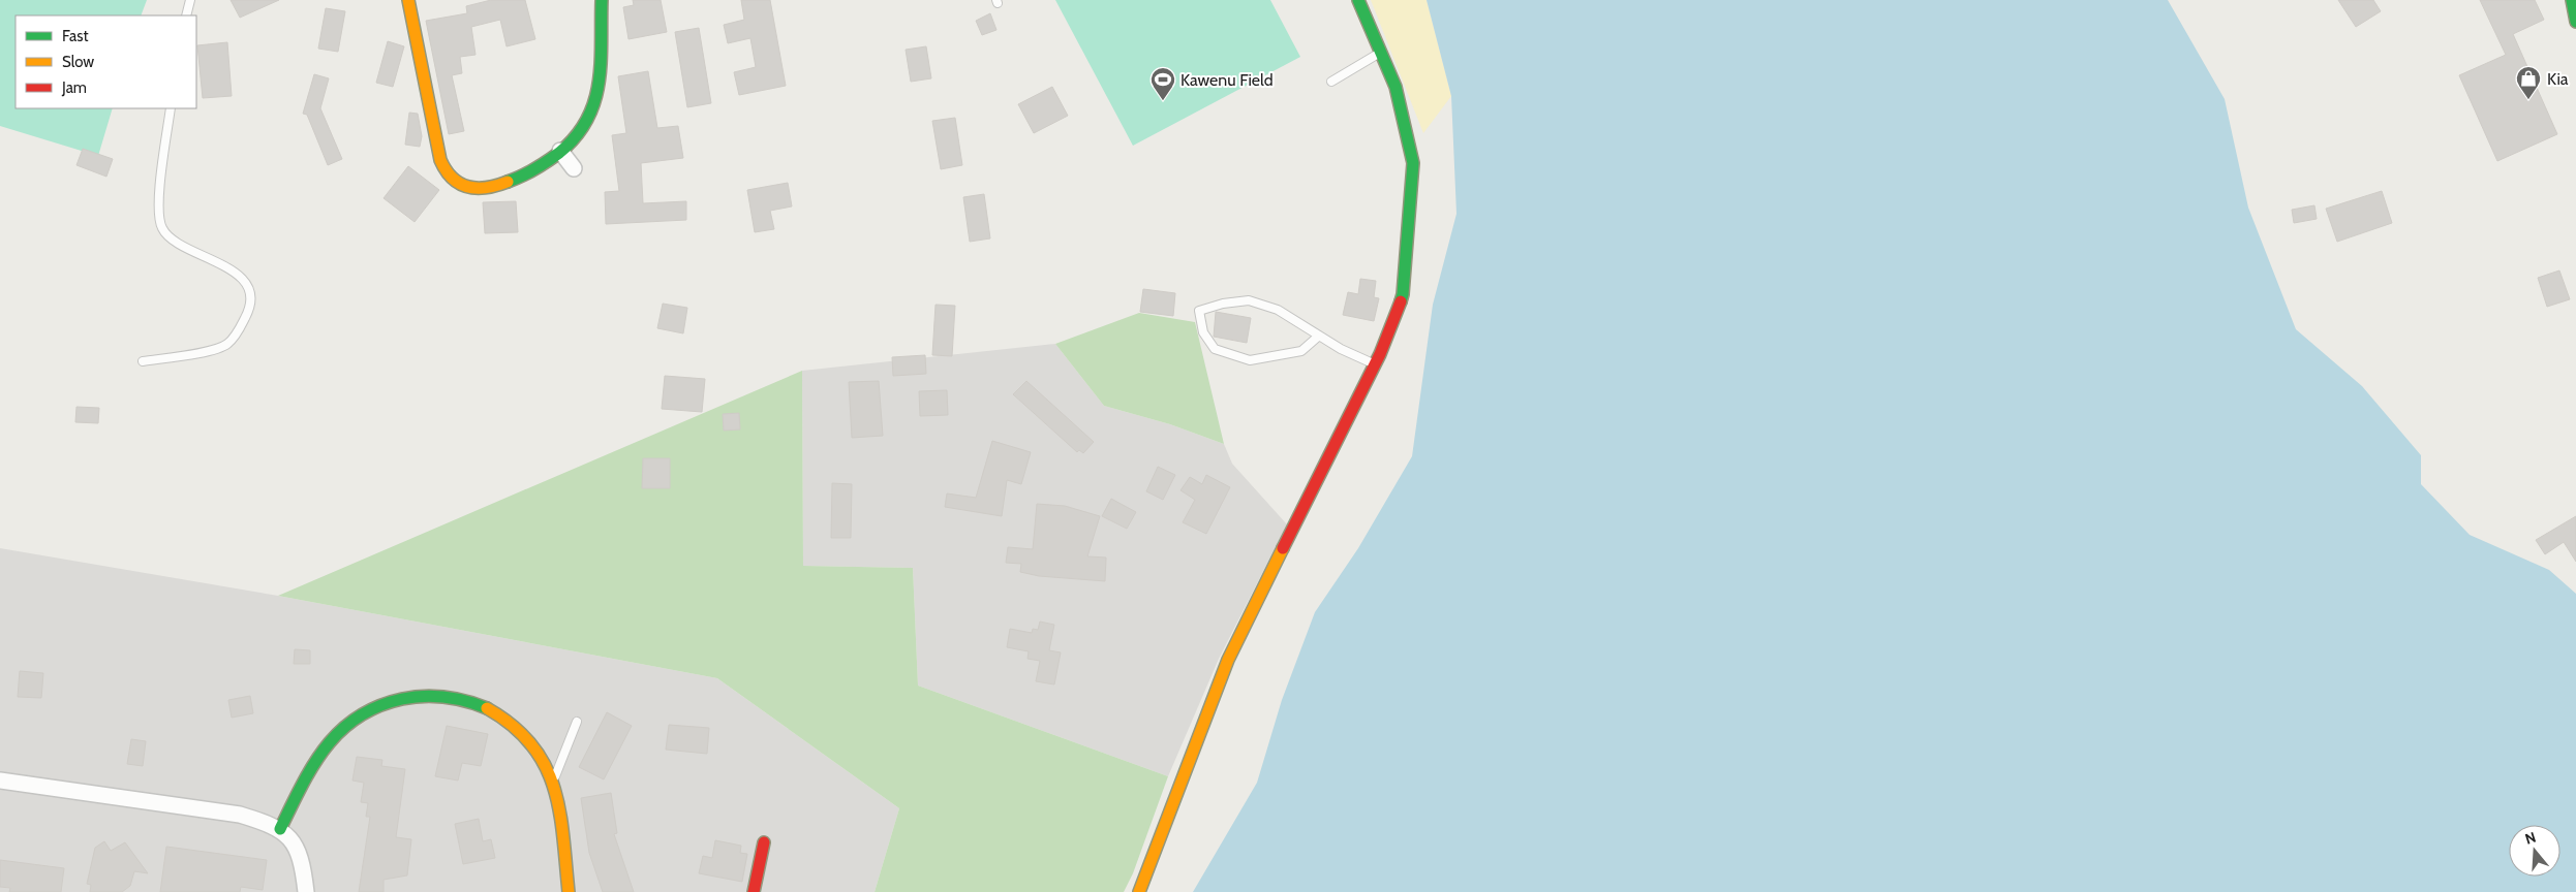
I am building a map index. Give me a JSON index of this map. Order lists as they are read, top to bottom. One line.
{"places":{"shop":["Kia"],"sports":["Kawenu Field"]},"legend":["Fast","Slow","Jam"],"north":"top"}
